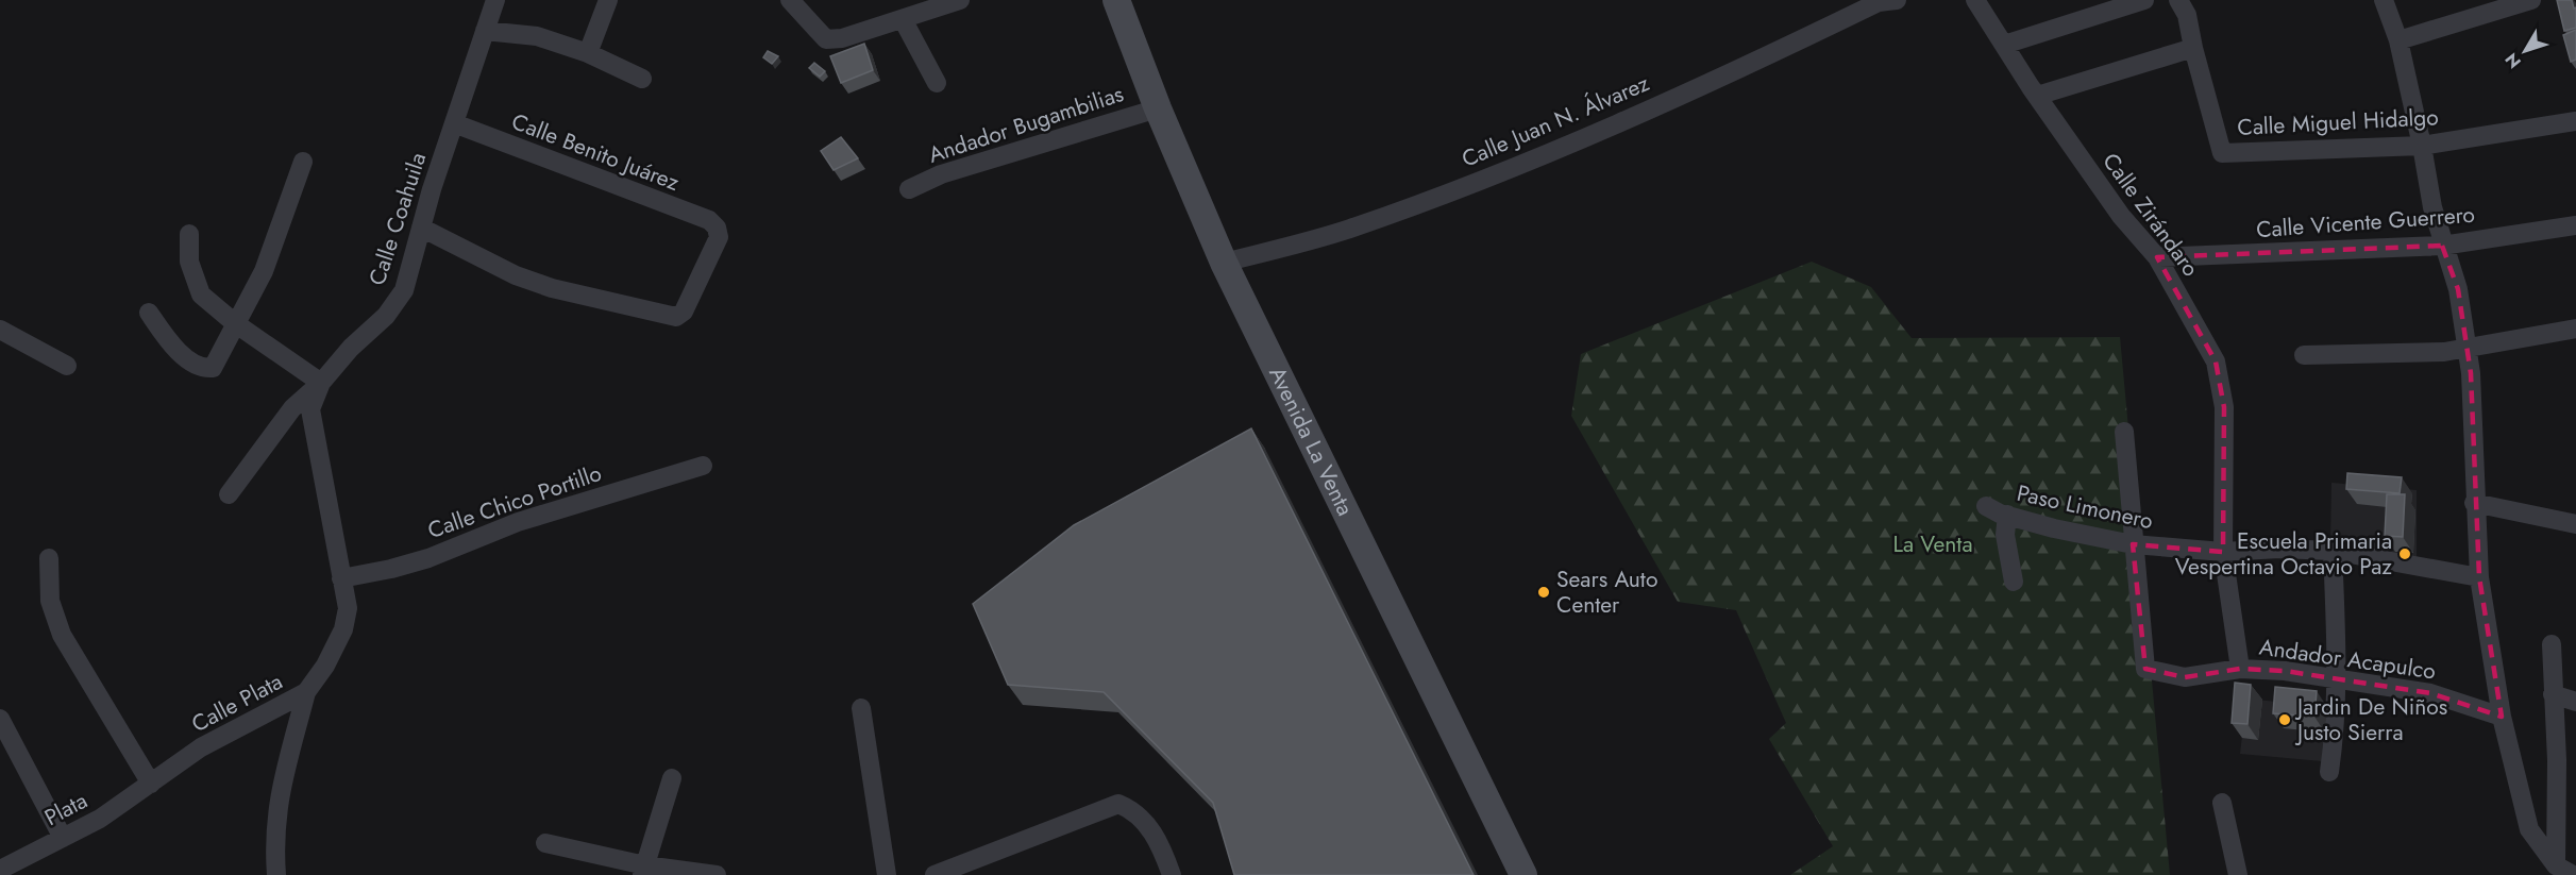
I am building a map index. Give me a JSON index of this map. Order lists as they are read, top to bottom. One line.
{"streets":{"main road":["Avenida La Venta"],"street":["Calle Juan N. Álvarez","Calle Miguel Hidalgo","Andador Bugambilias","Calle Benito Juárez","Calle Zirándaro","Calle Coahuila","Calle Vicente Guerrero","Calle Chico Portillo","Paso Limonero","Andador Acapulco","Calle Plata","Plata"]},"crossings":[["Calle Juan N. Álvarez","Avenida La Venta"],["Andador Bugambilias","Avenida La Venta"],["Calle Benito Juárez","Calle Coahuila"],["Calle Zirándaro","Calle Vicente Guerrero"],["Calle Zirándaro","Paso Limonero"],["Calle Zirándaro","Andador Acapulco"],["Calle Coahuila","Calle Chico Portillo"],["Calle Coahuila","Calle Plata"],["Calle Chico Portillo","Calle Plata"],["Paso Limonero","Andador Acapulco"],["Calle Plata","Plata"]],"parks":["La Venta"],"places":["Escuela Primaria Vespertina Octavio Paz","Sears Auto Center","Jardin De Niños Justo Sierra"],"north":"bottom left"}
